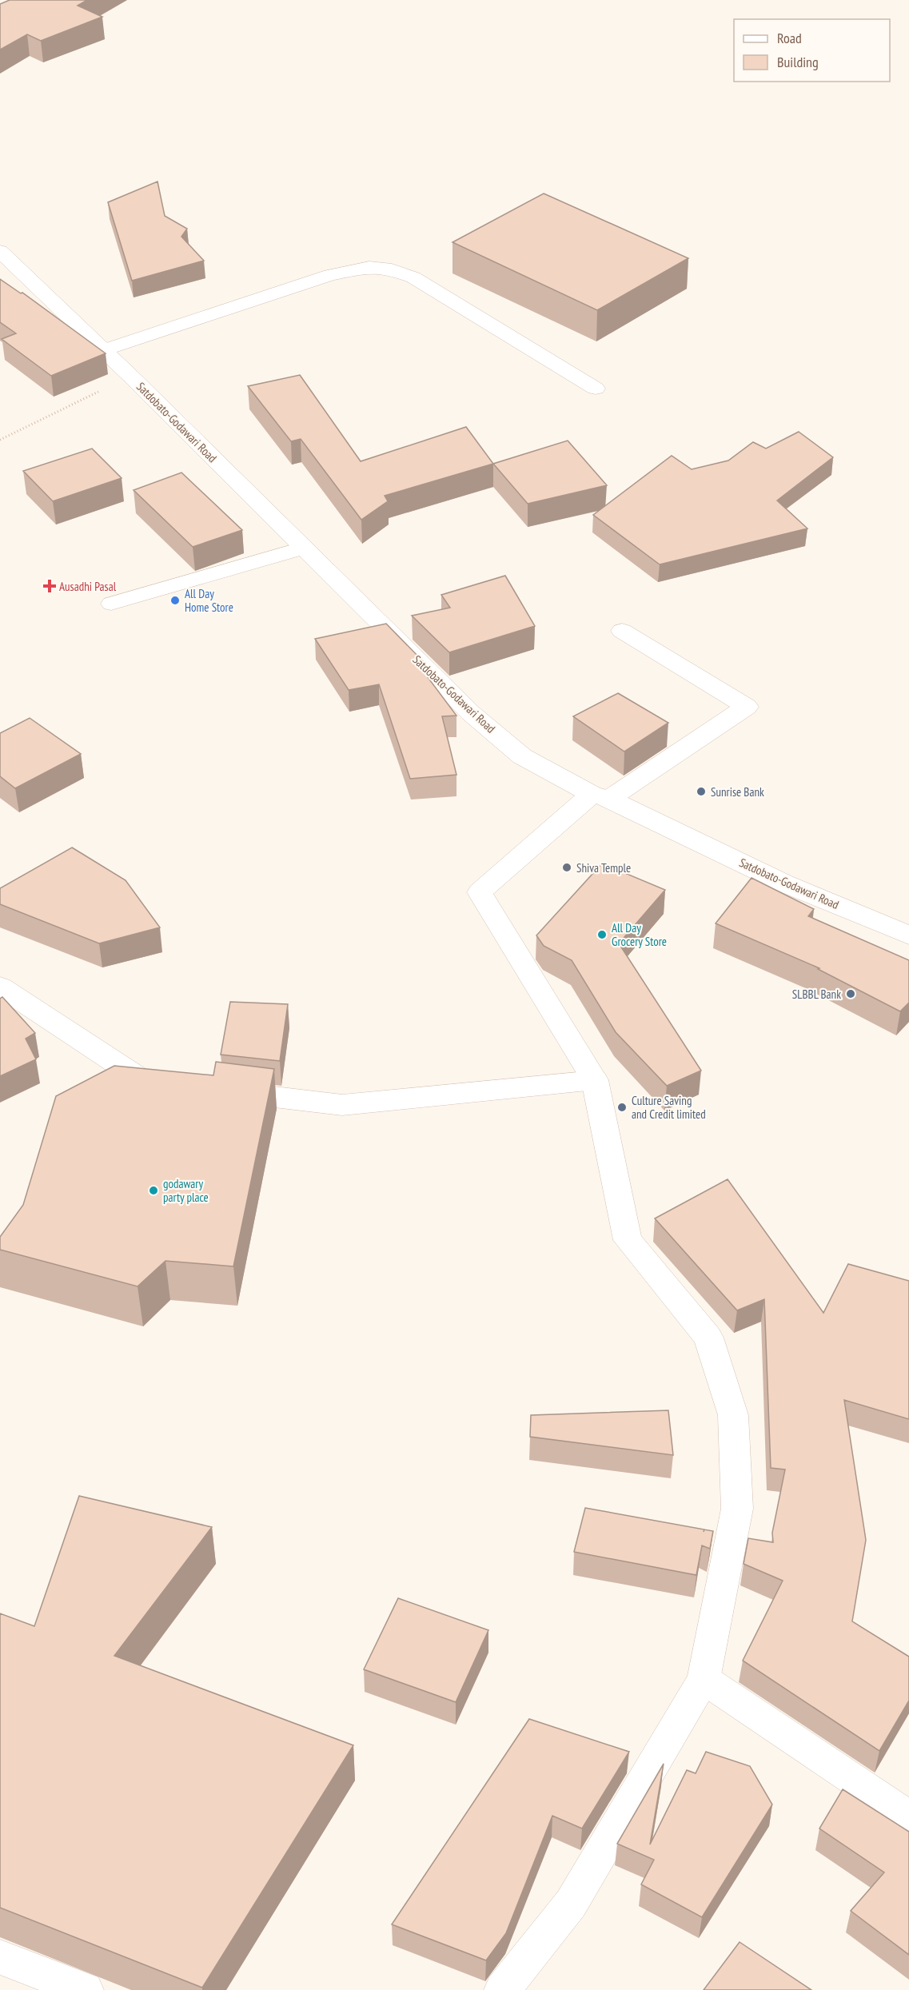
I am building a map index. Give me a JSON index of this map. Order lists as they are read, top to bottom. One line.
{"streets":{"street":["Satdobato-Godawari Road"]},"places":{"health":["Ausadhi Pasal"],"other":["All Day Home Store","Sunrise Bank","Shiva Temple","All Day Grocery Store","SLBBL Bank","Culture Saving and Credit limited","godawary party place"]},"legend":["Road","Building"]}
